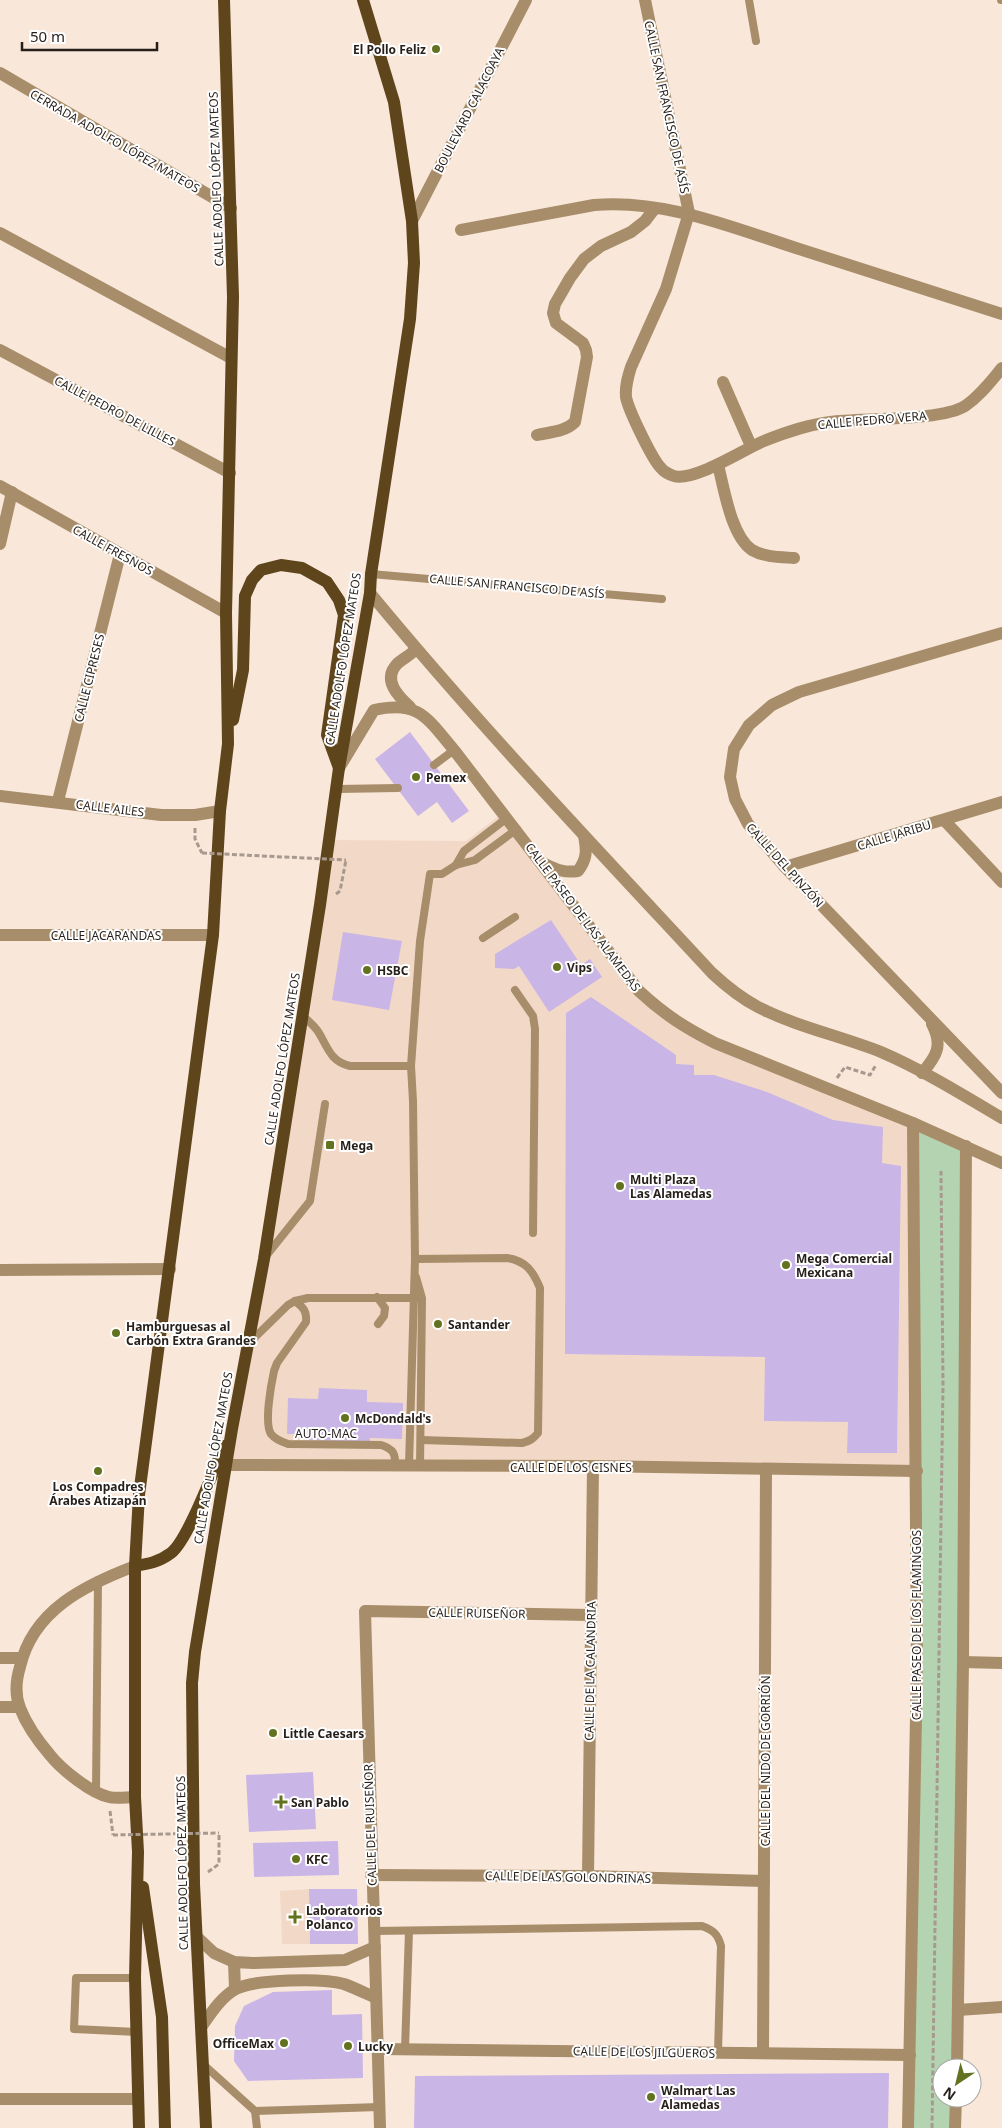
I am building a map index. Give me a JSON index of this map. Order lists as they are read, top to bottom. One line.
{"streets":{"main road":["CALLE ADOLFO LÓPEZ MATEOS"],"street":["CALLE SAN FRANCISCO DE ASÍS","BOULEVARD CALACOAYA","CERRADA ADOLFO LÓPEZ MATEOS","CALLE PEDRO DE LILLES","CALLE PEDRO VERA","CALLE FRESNOS","CALLE CIPRESES","CALLE AILES","CALLE JARIBU","CALLE DEL PINZÓN","CALLE PASEO DE LAS ALAMEDAS","CALLE JACARANDAS","CALLE DE LOS CISNES","CALLE RUISEÑOR","CALLE PASEO DE LOS FLAMINGOS","CALLE DE LA CALANDRIA","CALLE DEL NIDO DE GORRIÓN","CALLE DEL RUISEÑOR","CALLE DE LAS GOLONDRINAS","CALLE DE LOS JILGUEROS"],"lane":["AUTO-MAC"]},"crossings":[["CALLE SAN FRANCISCO DE ASÍS","CALLE ADOLFO LÓPEZ MATEOS"],["CALLE SAN FRANCISCO DE ASÍS","CALLE PEDRO VERA"],["BOULEVARD CALACOAYA","CALLE ADOLFO LÓPEZ MATEOS"],["CERRADA ADOLFO LÓPEZ MATEOS","CALLE ADOLFO LÓPEZ MATEOS"],["CALLE ADOLFO LÓPEZ MATEOS","CALLE PEDRO DE LILLES"],["CALLE ADOLFO LÓPEZ MATEOS","CALLE FRESNOS"],["CALLE ADOLFO LÓPEZ MATEOS","CALLE AILES"],["CALLE ADOLFO LÓPEZ MATEOS","CALLE JACARANDAS"],["CALLE ADOLFO LÓPEZ MATEOS","CALLE DE LOS CISNES"],["CALLE ADOLFO LÓPEZ MATEOS","CALLE DEL RUISEÑOR"],["CALLE ADOLFO LÓPEZ MATEOS","CALLE DE LOS JILGUEROS"],["CALLE FRESNOS","CALLE CIPRESES"],["CALLE CIPRESES","CALLE AILES"],["CALLE JARIBU","CALLE DEL PINZÓN"],["CALLE PASEO DE LAS ALAMEDAS","CALLE PASEO DE LOS FLAMINGOS"],["AUTO-MAC","CALLE DE LOS CISNES"],["CALLE DE LOS CISNES","CALLE PASEO DE LOS FLAMINGOS"],["CALLE DE LOS CISNES","CALLE DE LA CALANDRIA"],["CALLE DE LOS CISNES","CALLE DEL NIDO DE GORRIÓN"],["CALLE RUISEÑOR","CALLE DE LA CALANDRIA"],["CALLE RUISEÑOR","CALLE DEL RUISEÑOR"],["CALLE PASEO DE LOS FLAMINGOS","CALLE DE LOS JILGUEROS"],["CALLE DE LA CALANDRIA","CALLE DE LAS GOLONDRINAS"],["CALLE DEL NIDO DE GORRIÓN","CALLE DE LAS GOLONDRINAS"],["CALLE DEL NIDO DE GORRIÓN","CALLE DE LOS JILGUEROS"],["CALLE DEL RUISEÑOR","CALLE DE LAS GOLONDRINAS"],["CALLE DEL RUISEÑOR","CALLE DE LOS JILGUEROS"]],"places":{"other":["El Pollo Feliz","Pemex","Vips","HSBC","Multi Plaza Las Alamedas","Mega Comercial Mexicana","Santander","Hamburguesas al Carbón Extra Grandes","McDondald's","Los Compadres Árabes Atizapán","Little Caesars","KFC","OfficeMax","Lucky","Walmart Las Alamedas"],"transit":["Mega"],"health":["San Pablo","Laboratorios Polanco"]},"scale_bar":"50 m","north":"bottom left"}
